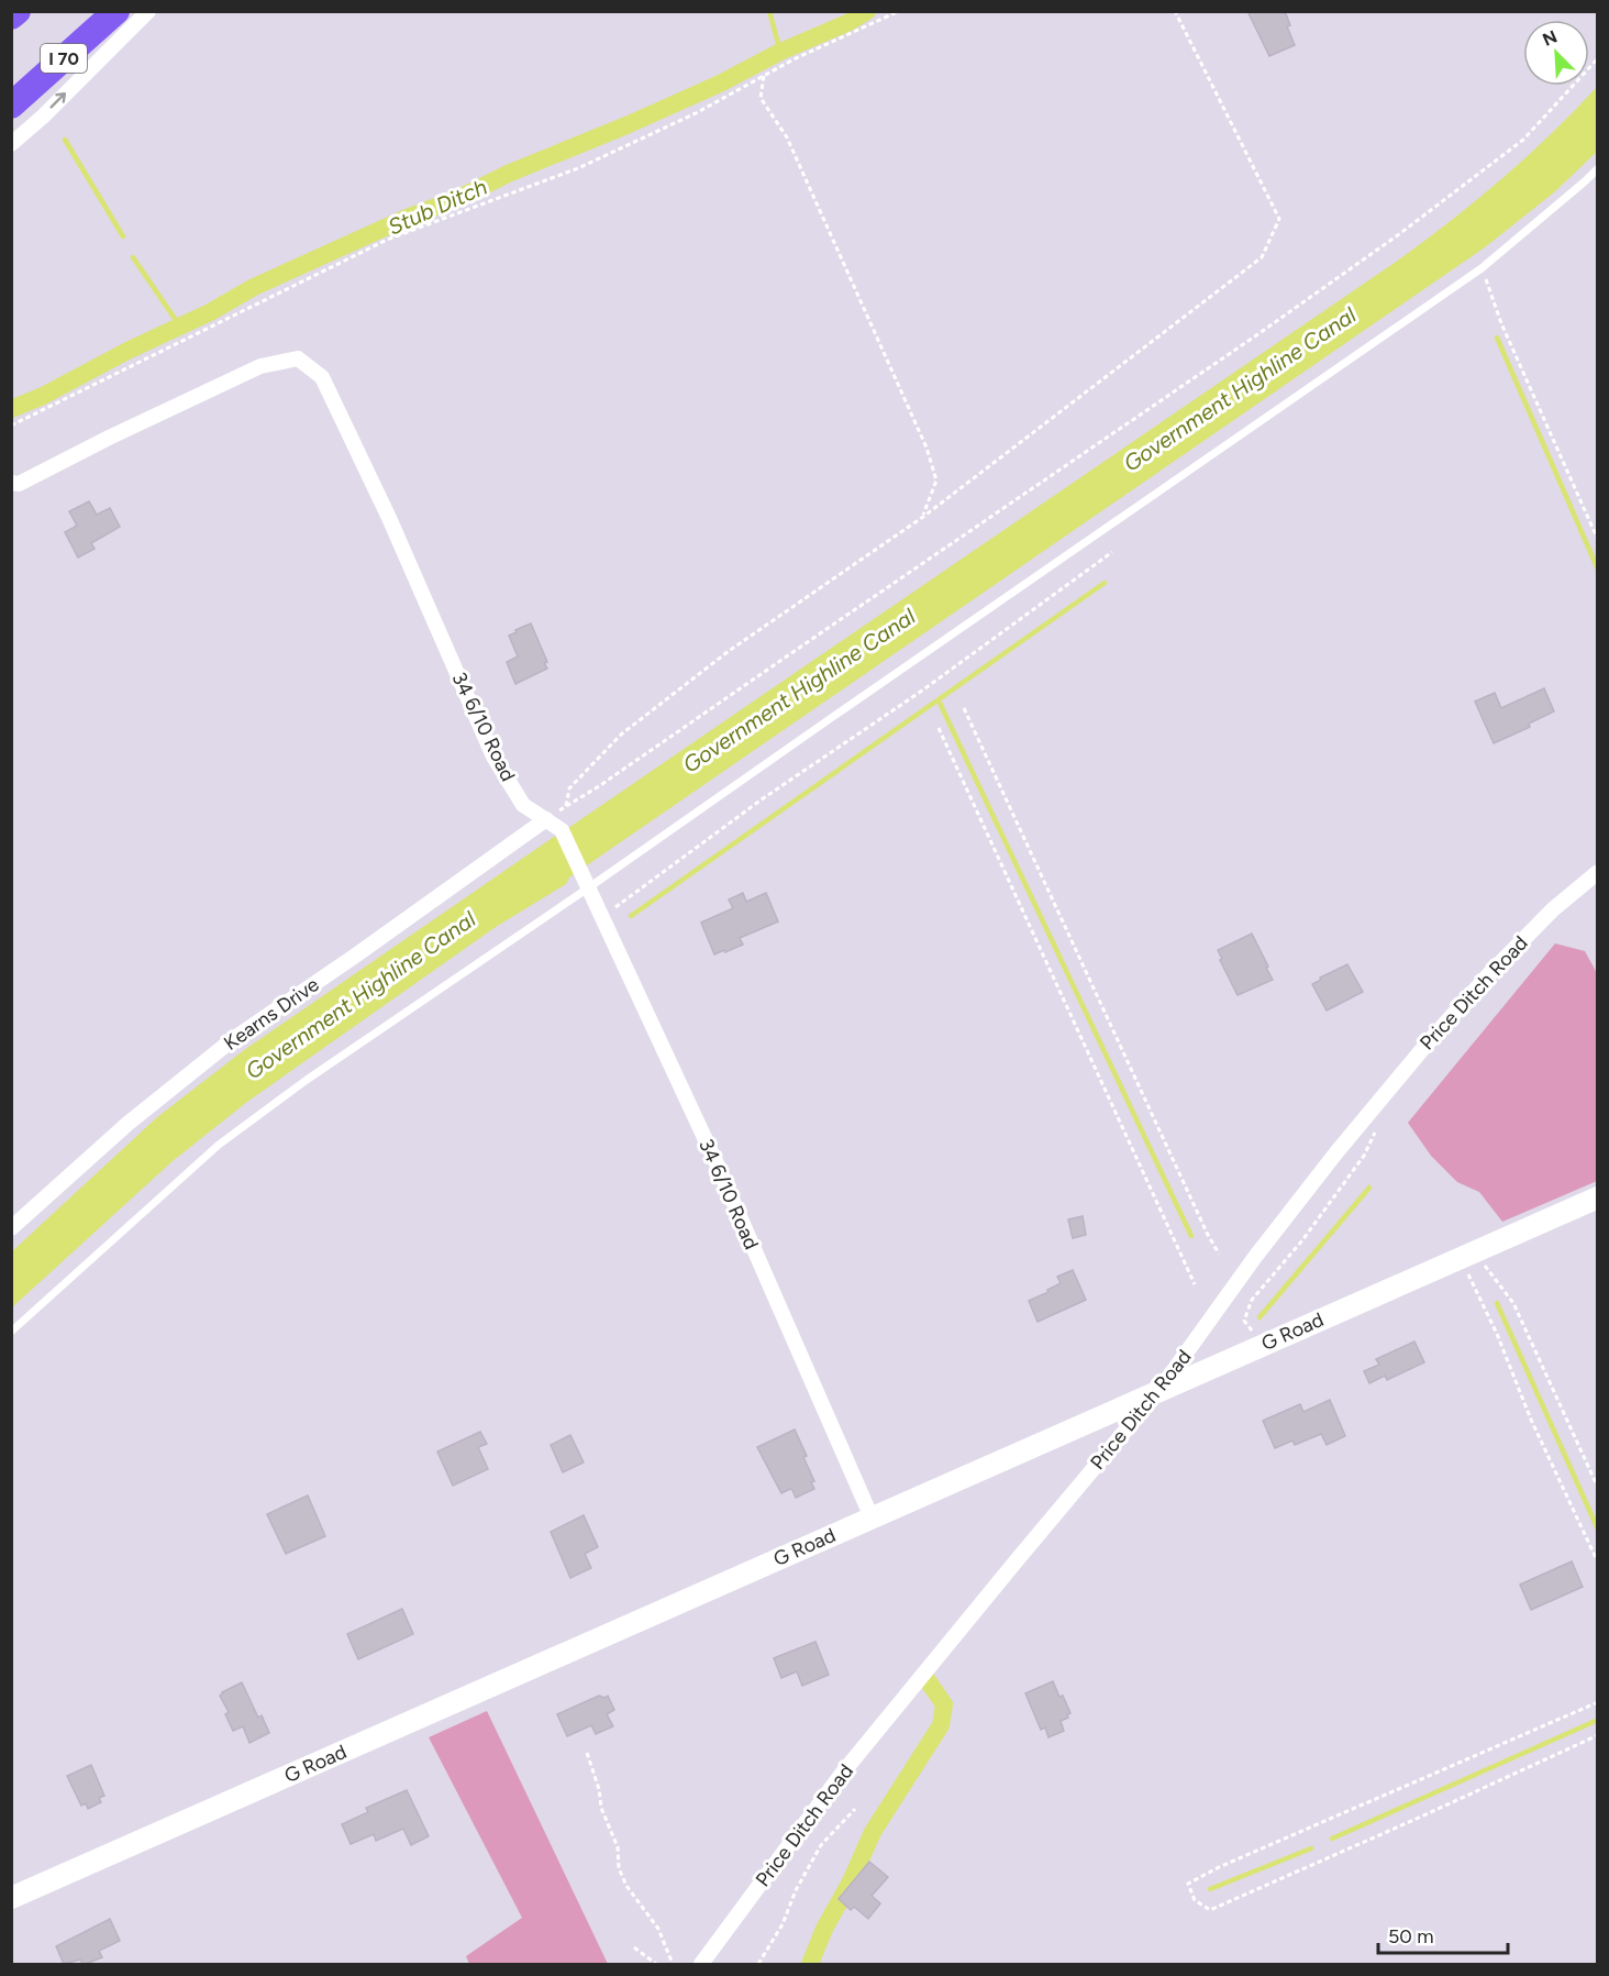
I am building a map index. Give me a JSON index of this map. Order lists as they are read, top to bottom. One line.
{"streets":{"highway":["I 70"],"street":["34 6/10 Road","Price Ditch Road","Kearns Drive","G Road"]},"crossings":[["34 6/10 Road","Kearns Drive"],["34 6/10 Road","G Road"],["Price Ditch Road","G Road"]],"water":["Stub Ditch","Government Highline Canal"],"scale_bar":"50 m","north":"top left"}
